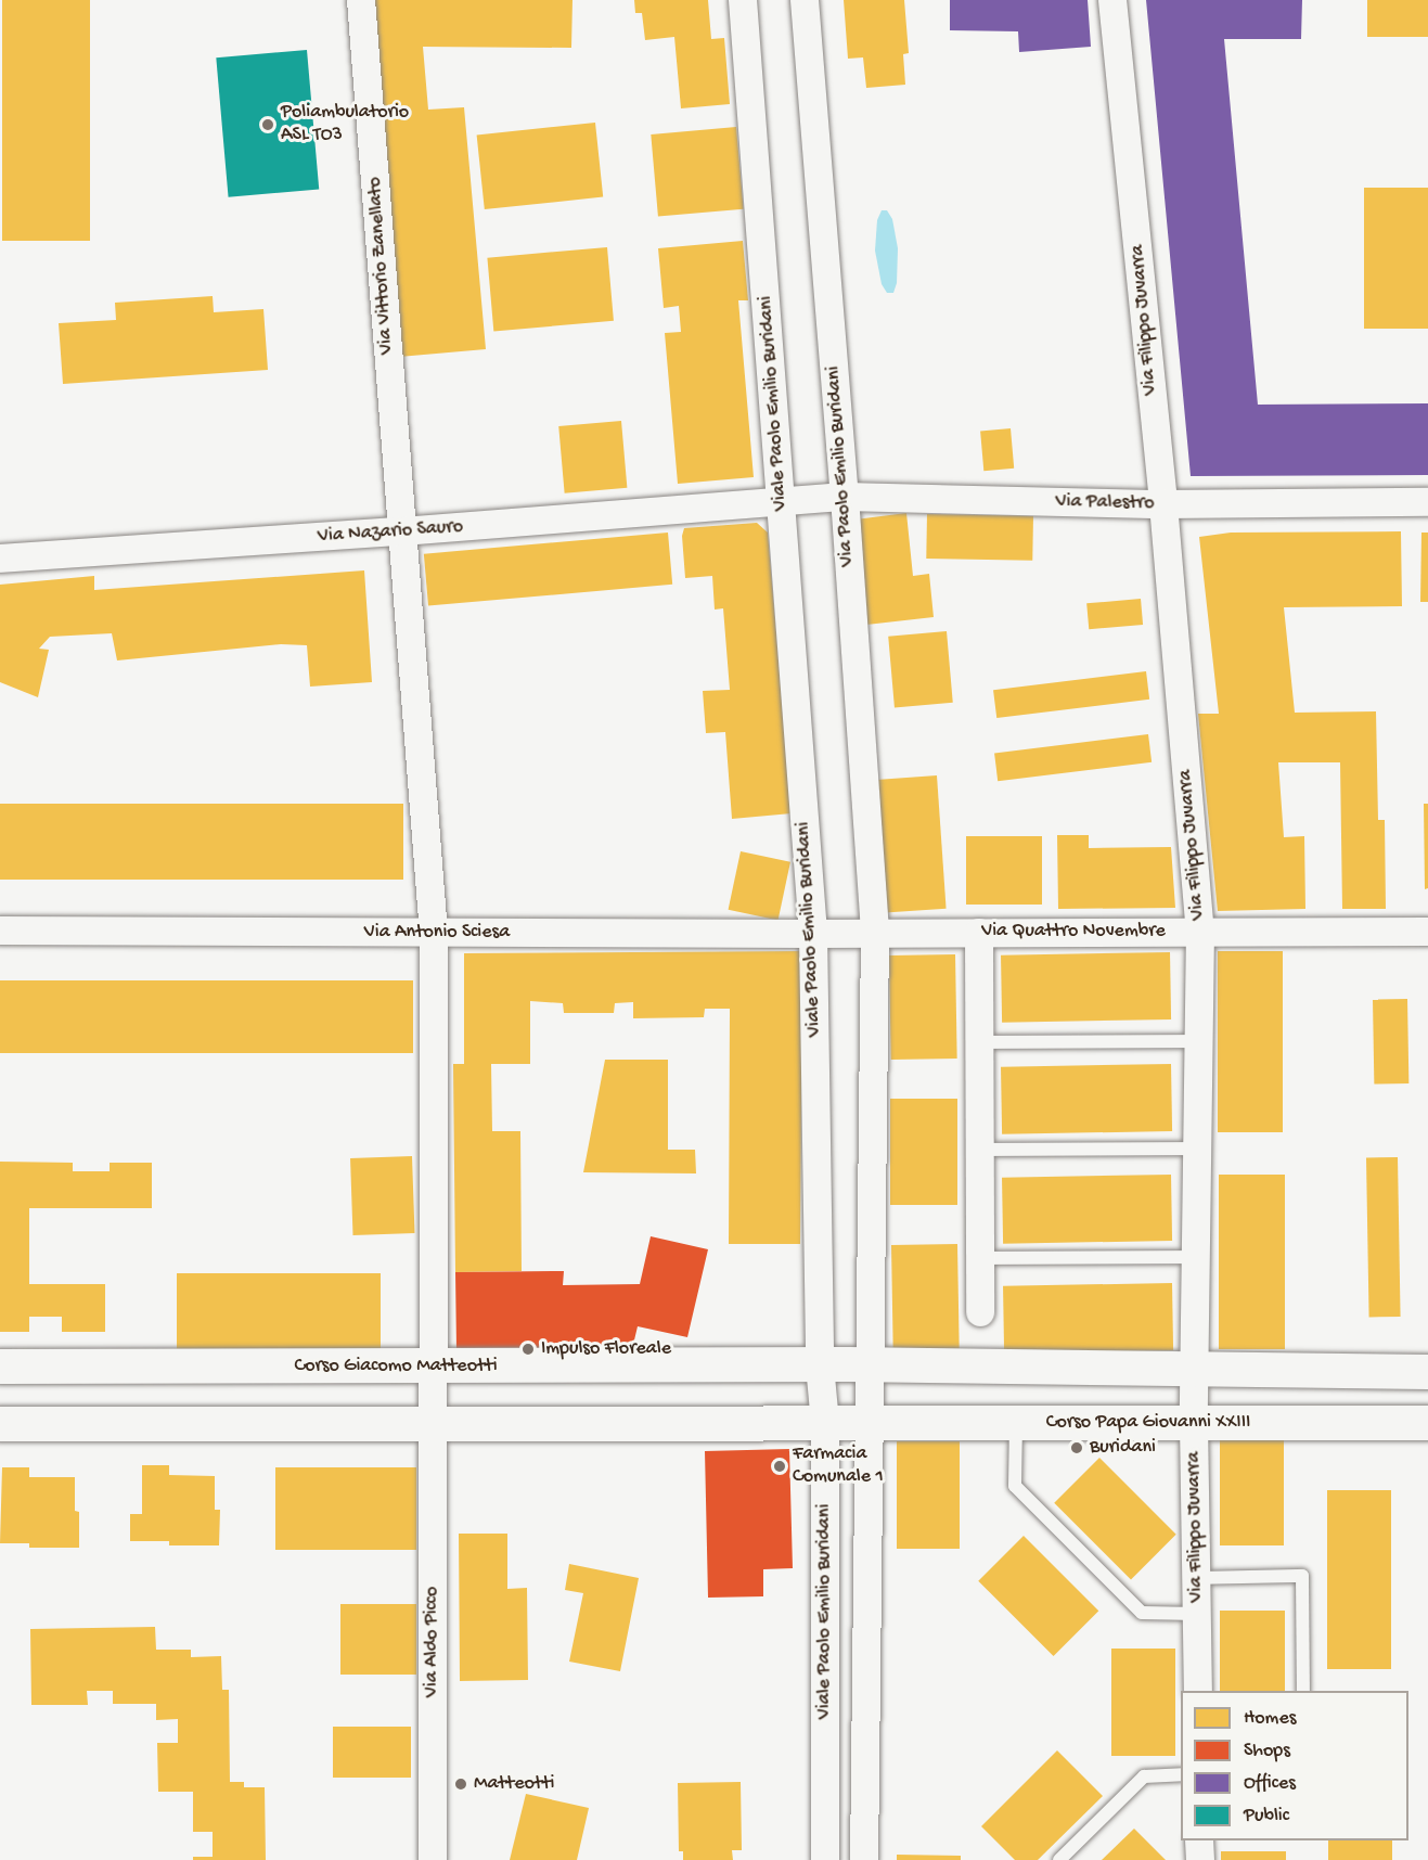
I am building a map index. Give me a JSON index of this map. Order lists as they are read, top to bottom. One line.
{"streets":{"street":["Via Vittorio Zanellato","Via Filippo Juvarra","Viale Paolo Emilio Buridani","Via Paolo Emilio Buridani","Via Palestro","Via Nazario Sauro","Via Quattro Novembre","Via Antonio Sciesa","Corso Giacomo Matteotti","Corso Papa Giovanni XXIII","Via Aldo Picco"]},"crossings":[["Via Vittorio Zanellato","Via Nazario Sauro"],["Via Vittorio Zanellato","Via Antonio Sciesa"],["Via Vittorio Zanellato","Via Aldo Picco"],["Via Filippo Juvarra","Via Palestro"],["Via Filippo Juvarra","Via Quattro Novembre"],["Via Filippo Juvarra","Corso Papa Giovanni XXIII"],["Viale Paolo Emilio Buridani","Via Paolo Emilio Buridani"],["Viale Paolo Emilio Buridani","Via Palestro"],["Viale Paolo Emilio Buridani","Via Nazario Sauro"],["Viale Paolo Emilio Buridani","Via Quattro Novembre"],["Viale Paolo Emilio Buridani","Via Antonio Sciesa"],["Viale Paolo Emilio Buridani","Corso Giacomo Matteotti"],["Viale Paolo Emilio Buridani","Corso Papa Giovanni XXIII"],["Via Paolo Emilio Buridani","Via Palestro"],["Via Paolo Emilio Buridani","Via Quattro Novembre"],["Via Paolo Emilio Buridani","Via Antonio Sciesa"],["Via Palestro","Via Nazario Sauro"],["Via Quattro Novembre","Via Antonio Sciesa"],["Via Antonio Sciesa","Via Aldo Picco"],["Corso Giacomo Matteotti","Via Aldo Picco"]],"places":["Poliambulatorio ASL TO3","Impulso Floreale","Buridani","Farmacia Comunale 1","Matteotti"],"legend":["Homes","Shops","Offices","Public"]}
